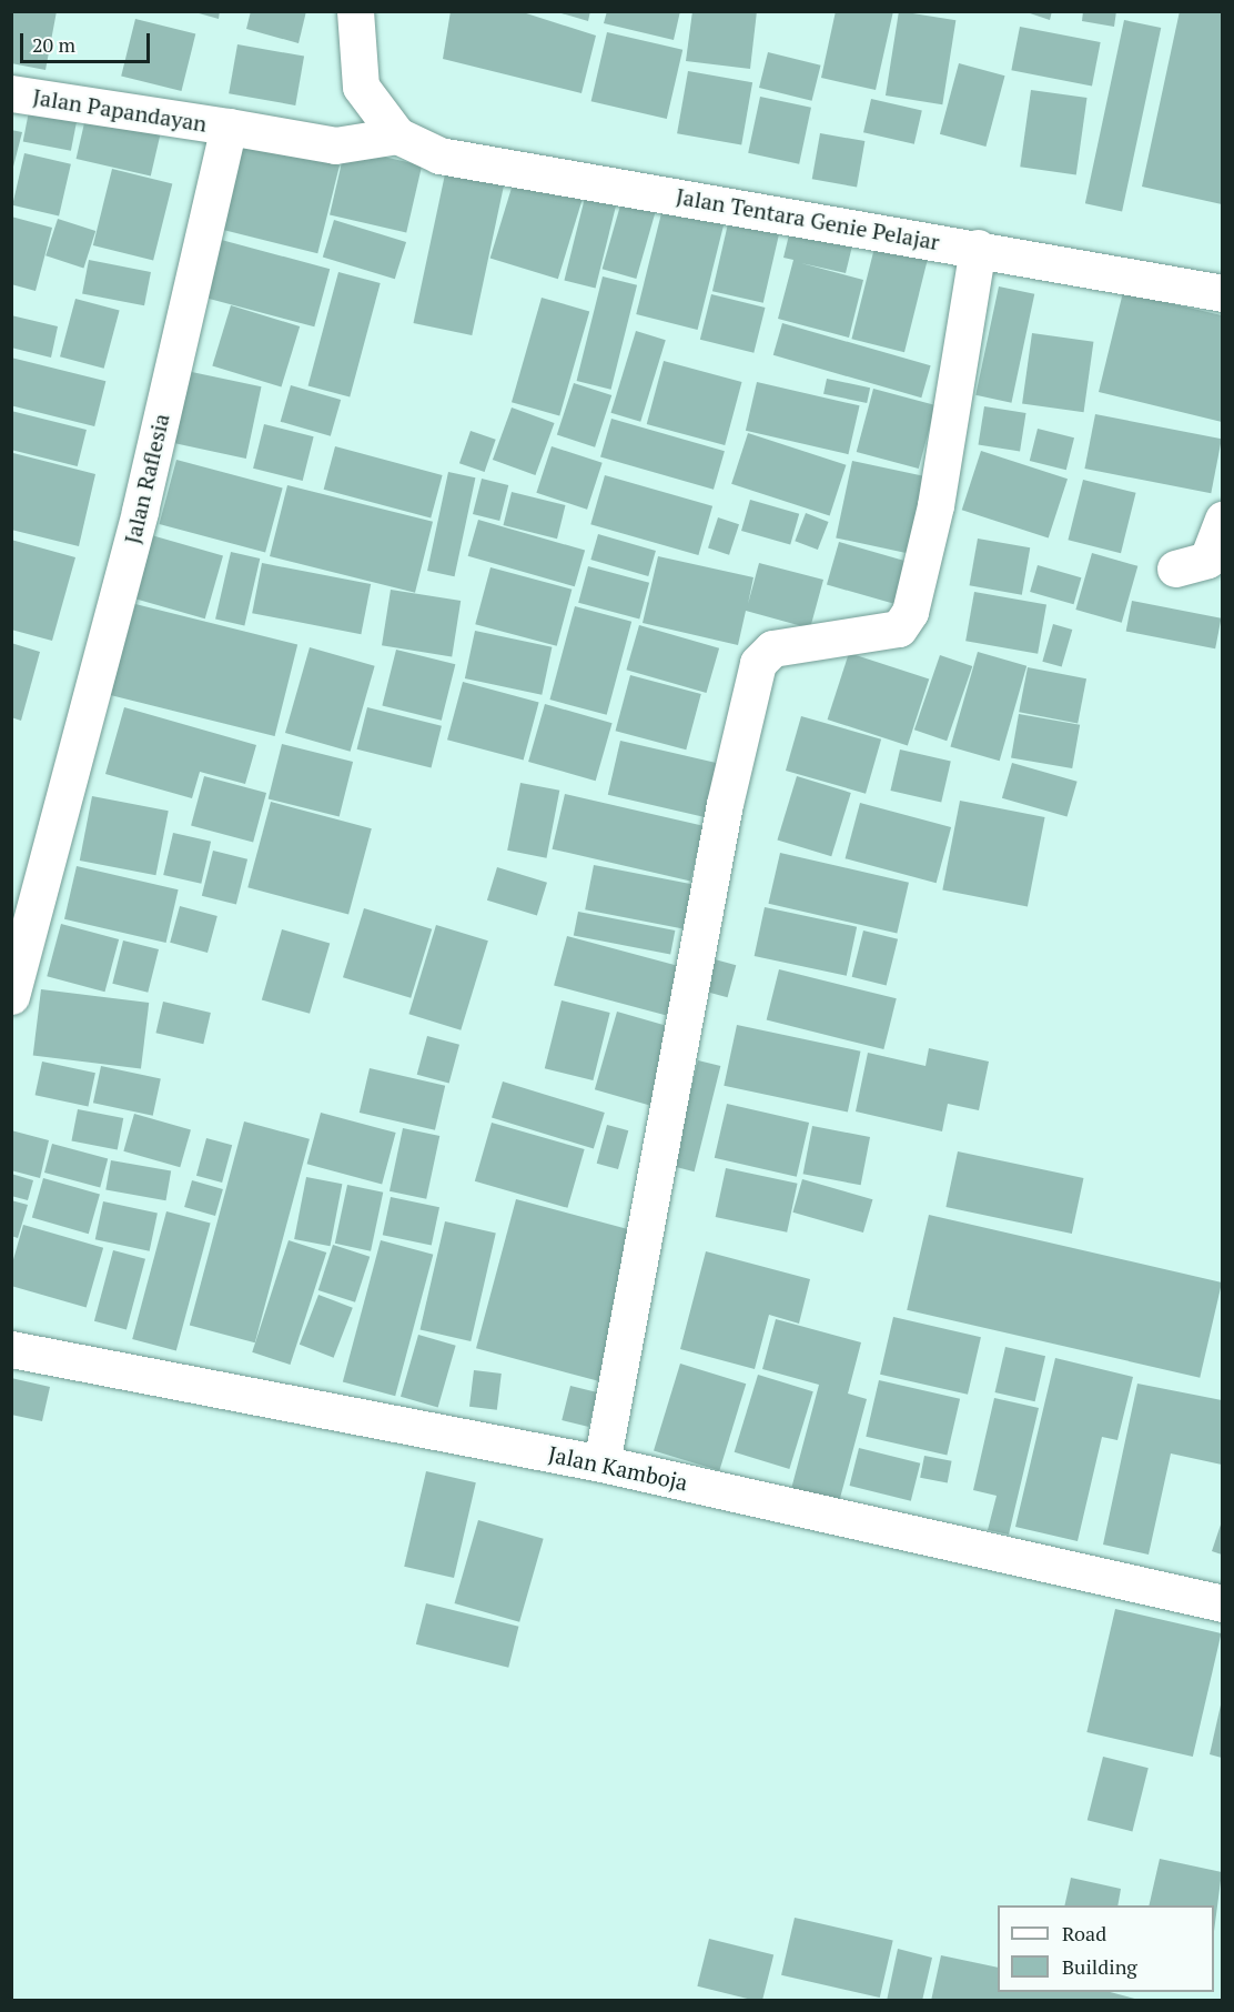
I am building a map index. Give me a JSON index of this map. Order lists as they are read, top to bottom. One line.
{"streets":{"street":["Jalan Papandayan","Jalan Tentara Genie Pelajar","Jalan Raflesia","Jalan Kamboja"]},"crossings":[["Jalan Papandayan","Jalan Raflesia"]],"legend":["Road","Building"],"scale_bar":"20 m"}
